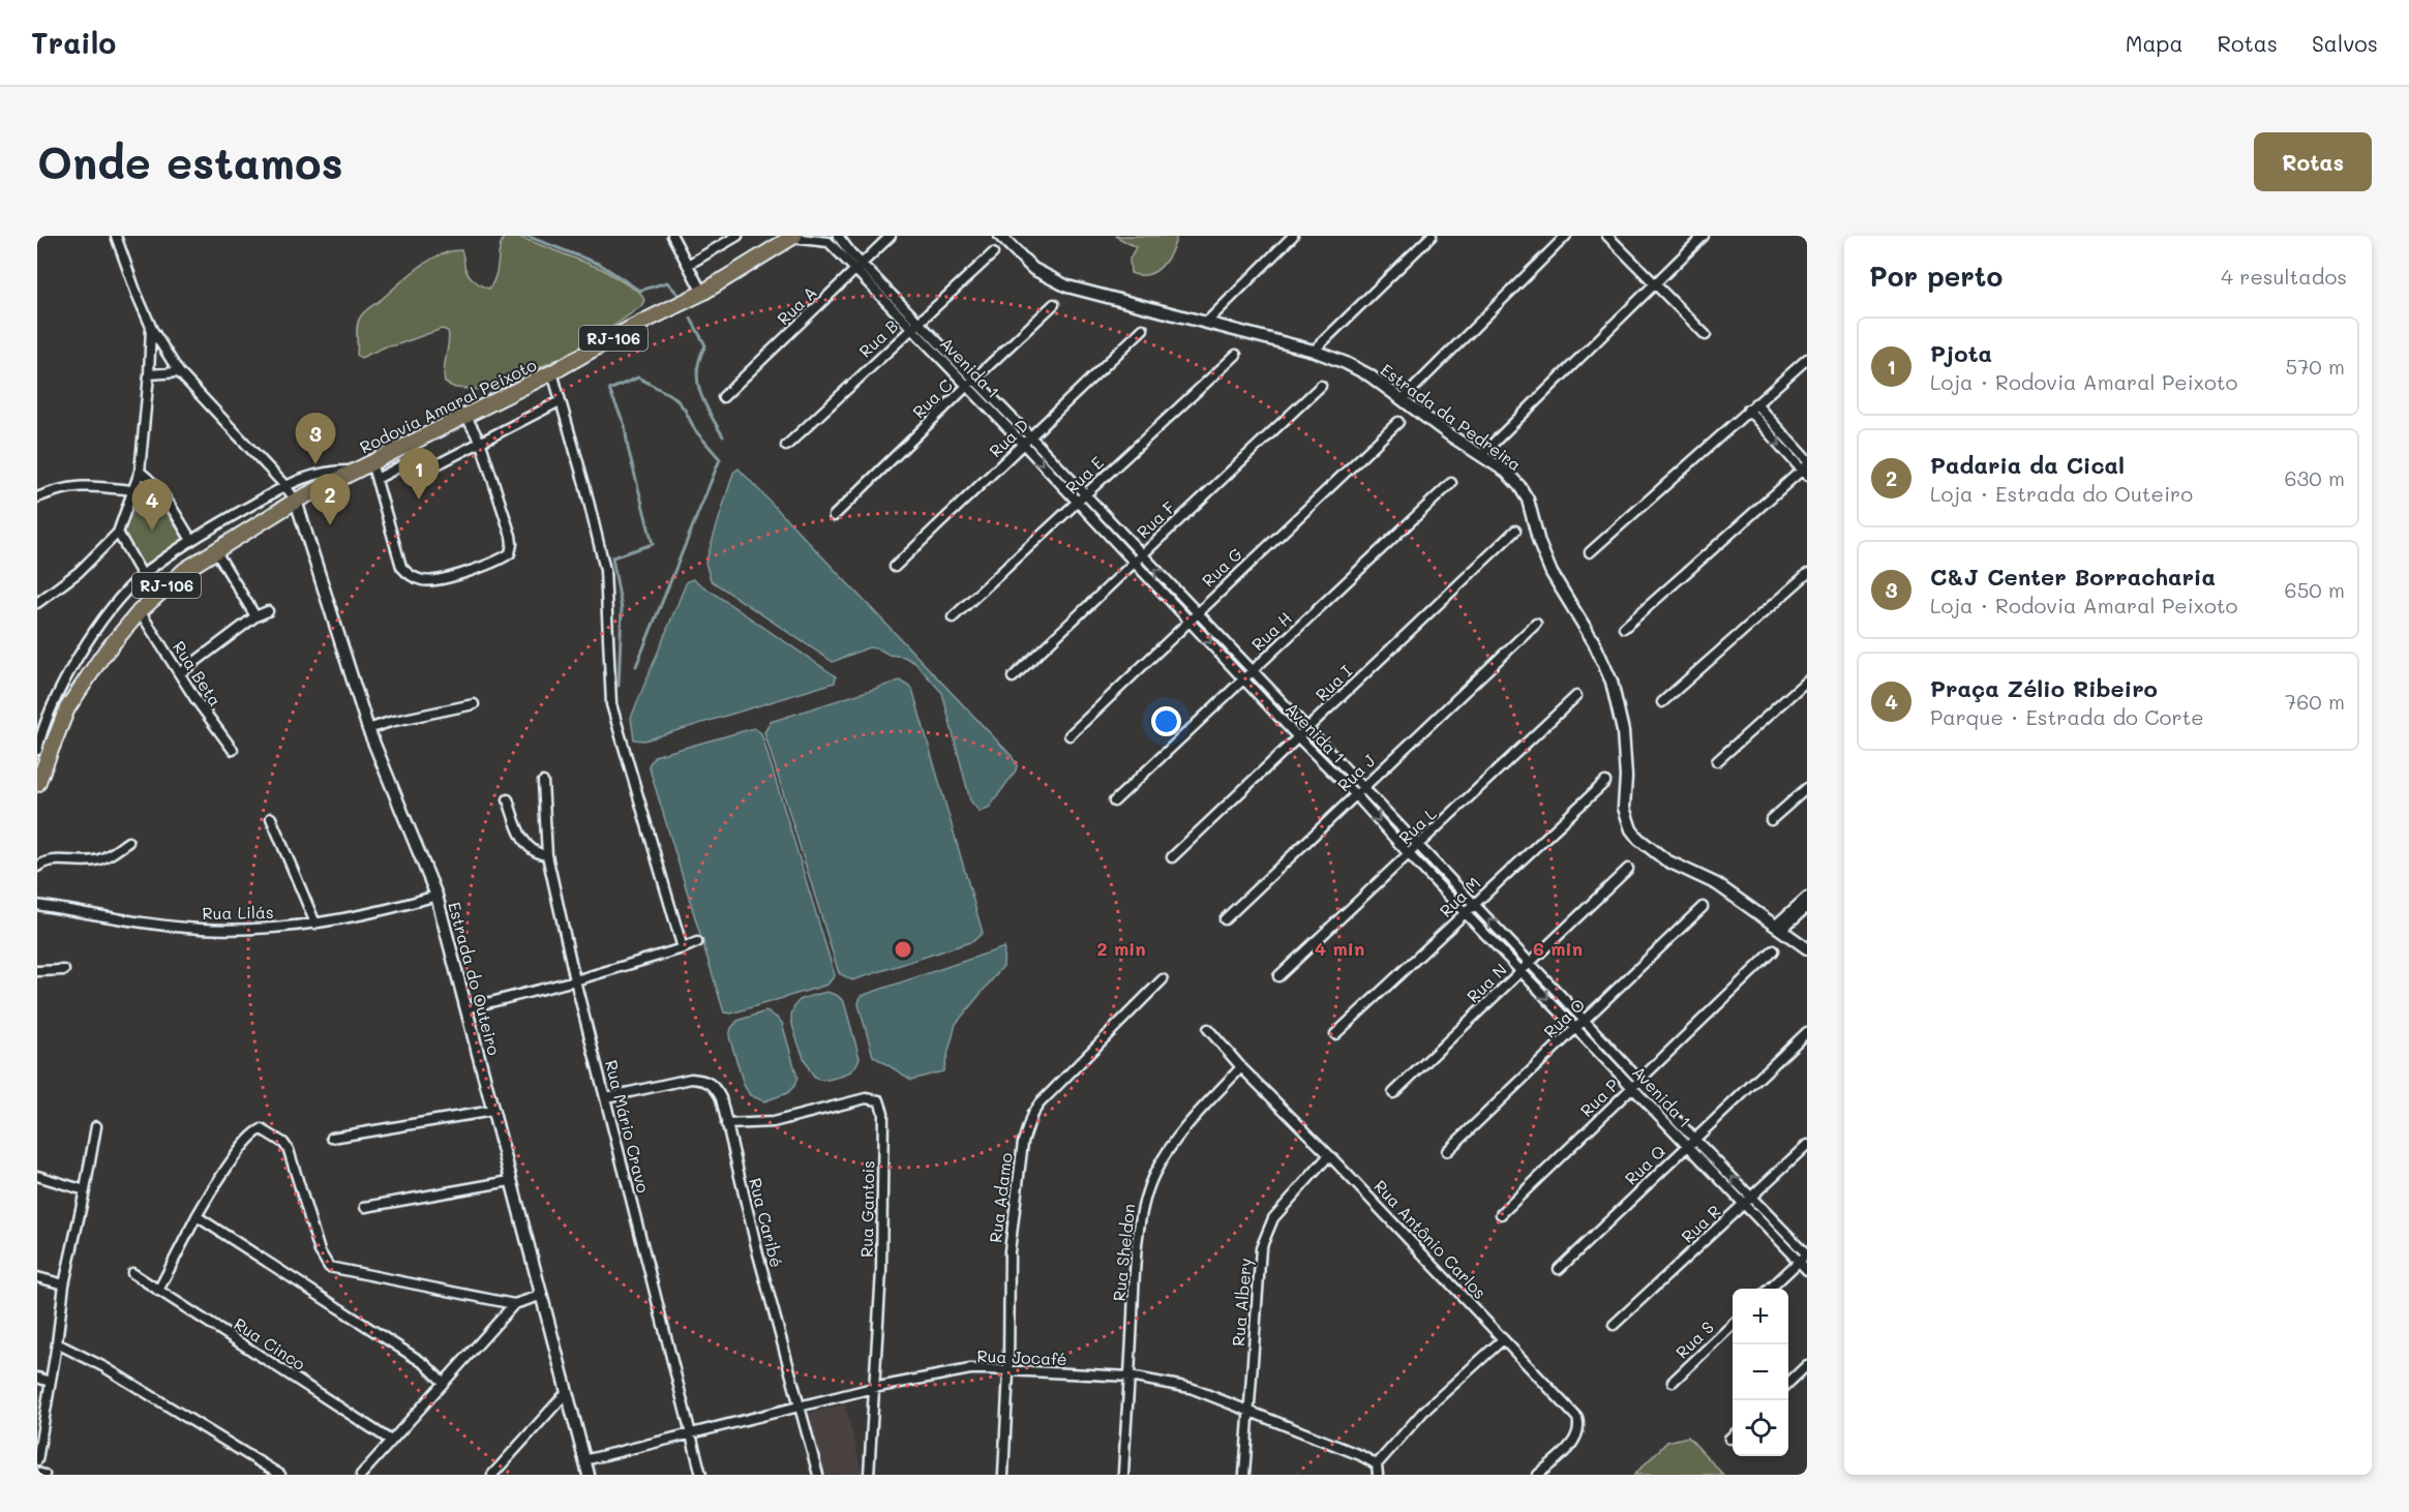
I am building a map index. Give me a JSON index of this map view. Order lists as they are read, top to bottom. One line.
{"streets":{"highway":["RJ-106","Rodovia Amaral Peixoto"],"street":["Rua A","Rua B","Avenida 1","Rua C","Estrada da Pedreira","Rua D","Rua E","Rua F","Rua G","Rua H","Rua Beta","Rua I","Rua J","Rua L","Rua M","Rua Lilás","Estrada do Outeiro","Rua N","Rua O","Rua P","Rua Mário Cravo","Rua Q","Rua Adamo","Rua Gantois","Rua Caribé","Rua R","Rua Antônio Carlos","Rua Sheldon","Rua Albery","Rua S","Rua Cinco","Rua Jocafé"]},"crossings":[["Rua A","Avenida 1"],["Rua B","Avenida 1"],["Avenida 1","Rua C"],["Avenida 1","Rodovia Amaral Peixoto"],["Avenida 1","Rua D"],["Avenida 1","Rua E"],["Avenida 1","Rua F"],["Avenida 1","Rua G"],["Avenida 1","Rua H"],["Avenida 1","Rua I"],["Avenida 1","Rua J"],["Avenida 1","Rua L"],["Avenida 1","Rua M"],["Avenida 1","Rua N"],["Avenida 1","Rua O"],["Avenida 1","Rua P"],["Avenida 1","Rua Q"],["Avenida 1","Rua R"],["Rodovia Amaral Peixoto","Rua Beta"],["Rodovia Amaral Peixoto","Estrada do Outeiro"],["Rua Lilás","Estrada do Outeiro"],["Estrada do Outeiro","Rua Jocafé"],["Rua Mário Cravo","Rua Caribé"],["Rua Mário Cravo","Rua Jocafé"],["Rua Adamo","Rua Jocafé"],["Rua Gantois","Rua Caribé"],["Rua Gantois","Rua Jocafé"],["Rua Caribé","Rua Jocafé"],["Rua Antônio Carlos","Rua Sheldon"],["Rua Antônio Carlos","Rua Albery"],["Rua Sheldon","Rua Jocafé"],["Rua Albery","Rua Jocafé"]],"page":{"header":"Trailo","nav":["Mapa","Rotas","Salvos"],"buttons":"Rotas","title":"Onde estamos","heading":["Por perto","4 resultados"],"list":[{"mark":"1","name":"Pjota","note":"Loja · Rodovia Amaral Peixoto","value":"570 m"},{"mark":"2","name":"Padaria da Cical","note":"Loja · Estrada do Outeiro","value":"630 m"},{"mark":"3","name":"C&J Center Borracharia","note":"Loja · Rodovia Amaral Peixoto","value":"650 m"},{"mark":"4","name":"Praça Zélio Ribeiro","note":"Parque · Estrada do Corte","value":"760 m"}],"pins":["3","1","2","4"],"map_buttons":["+","−"]},"rings":["2 min","4 min","6 min"]}
